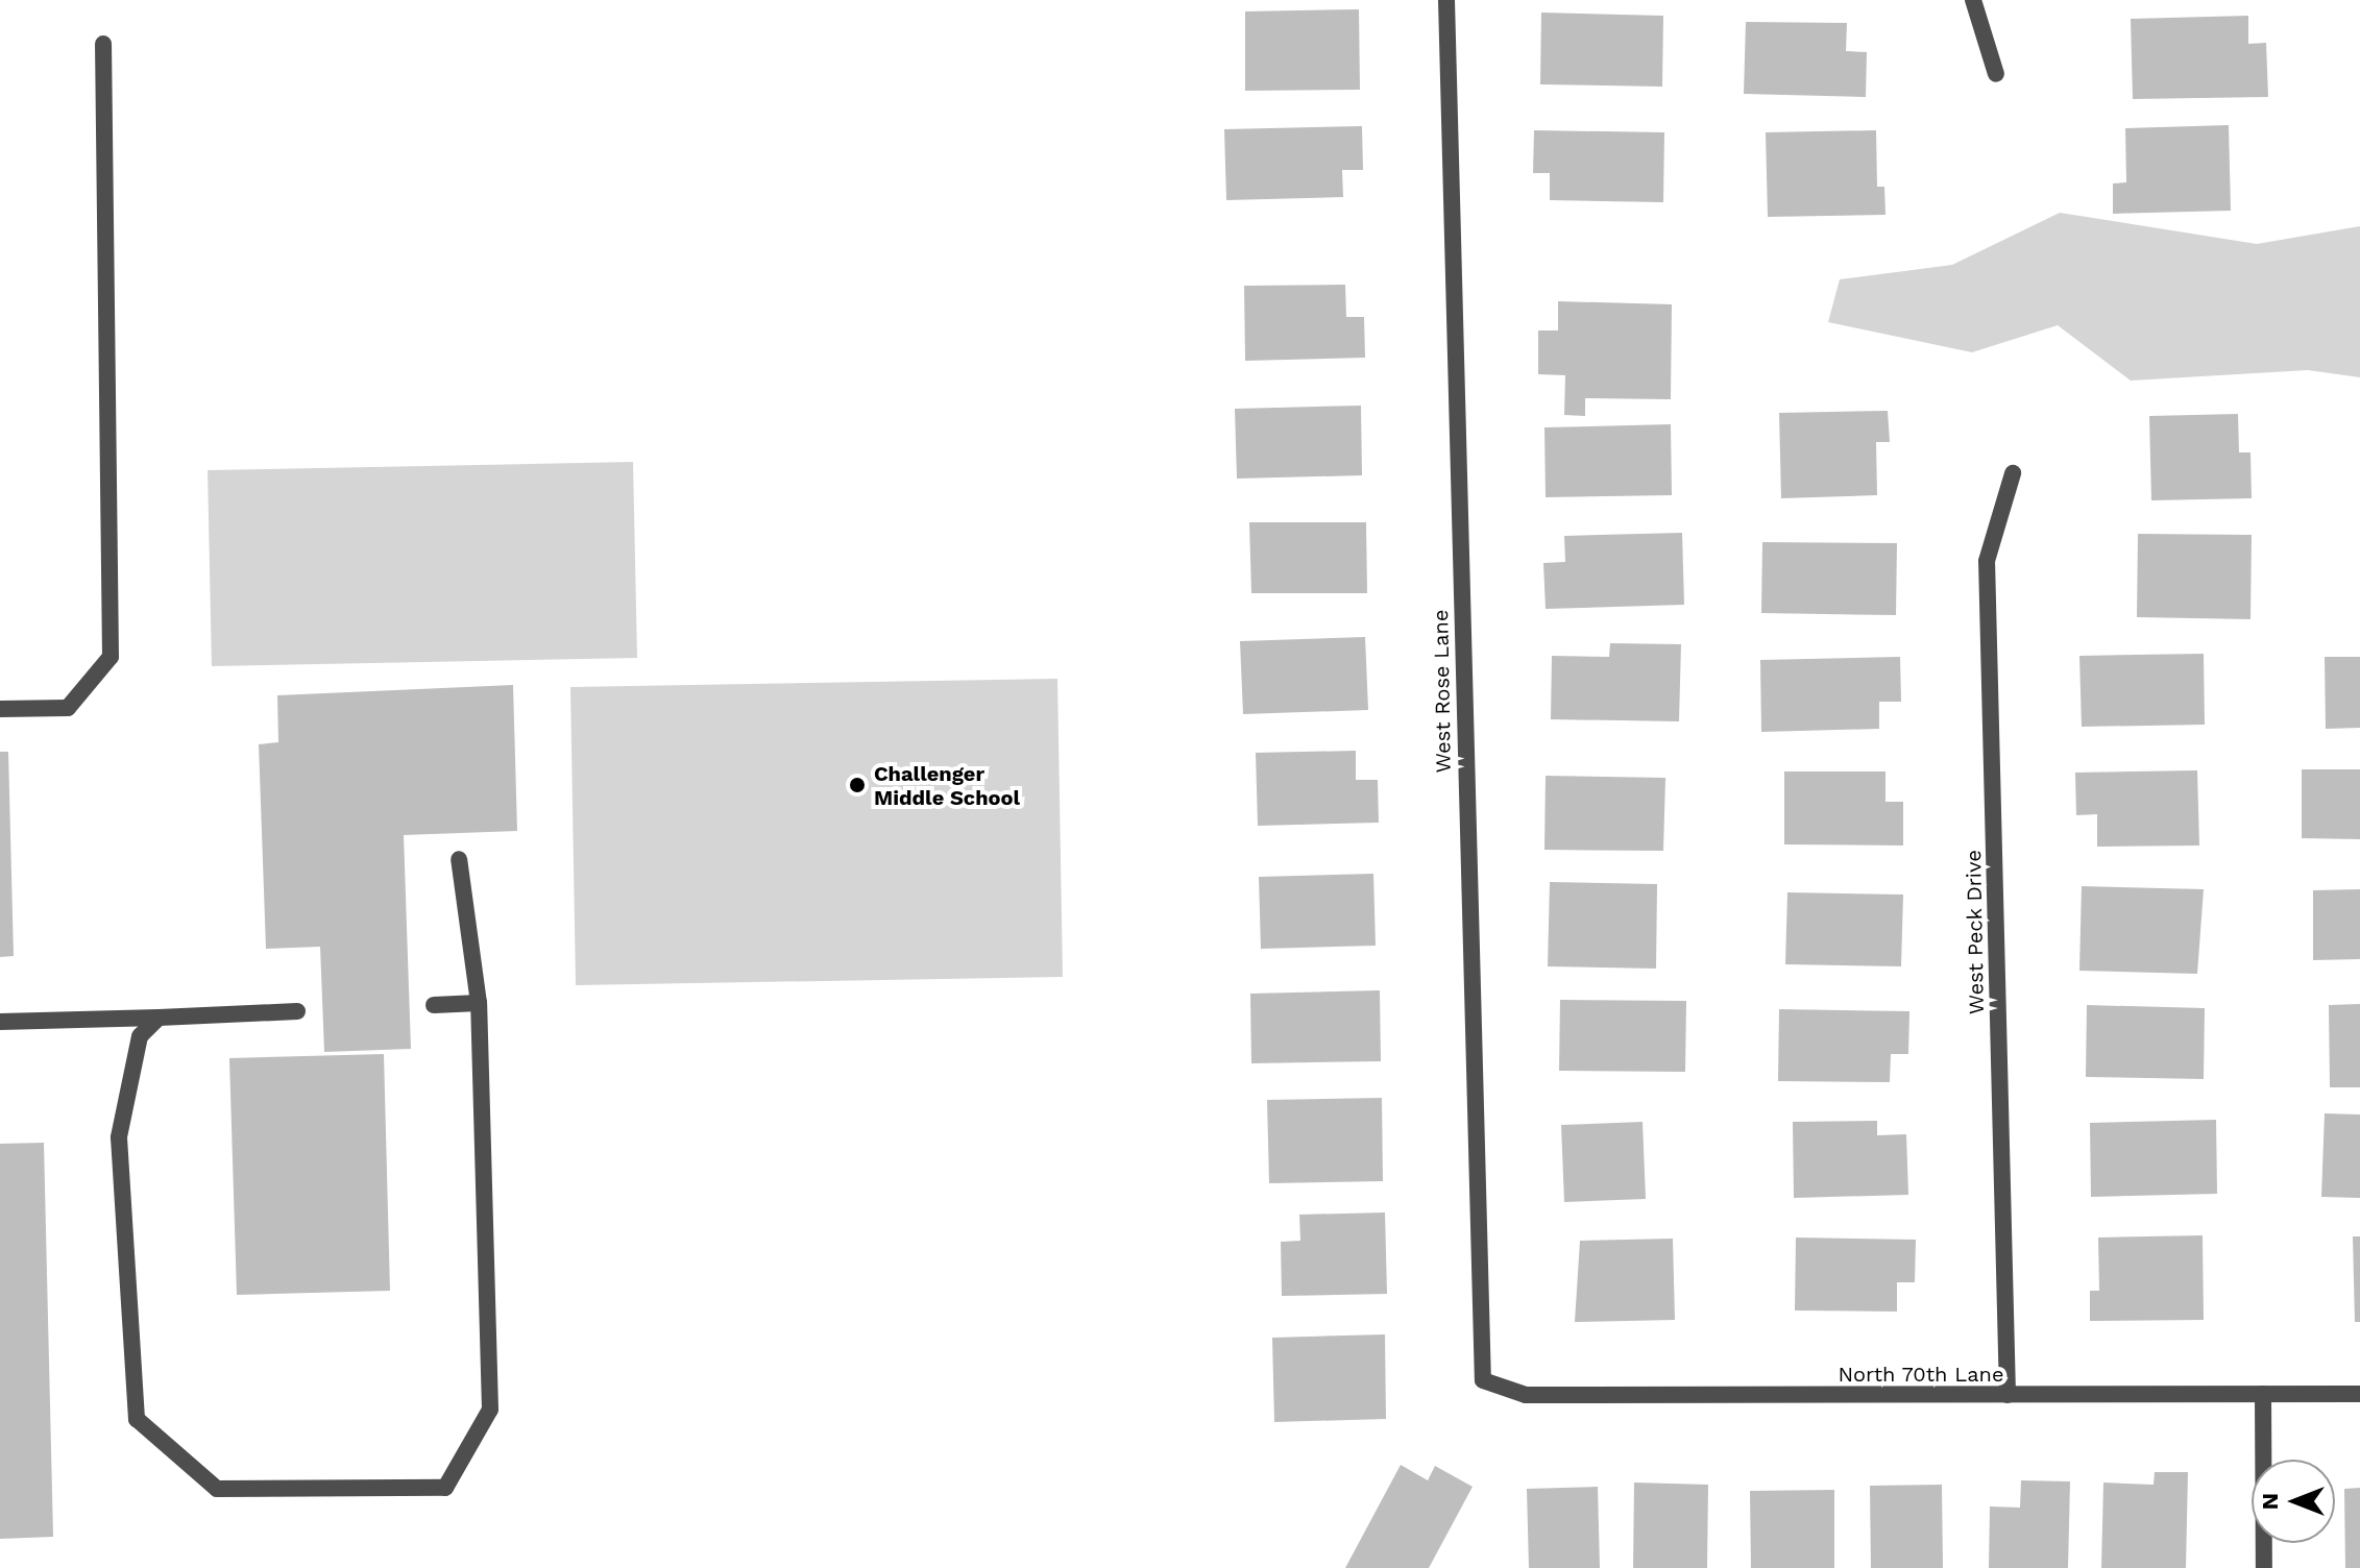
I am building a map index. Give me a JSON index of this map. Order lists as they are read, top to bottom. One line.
{"streets":{"street":["West Rose Lane","West Peck Drive","North 70th Lane"]},"crossings":[["West Rose Lane","North 70th Lane"],["West Peck Drive","North 70th Lane"]],"places":["Challenger Middle School"],"north":"left"}
